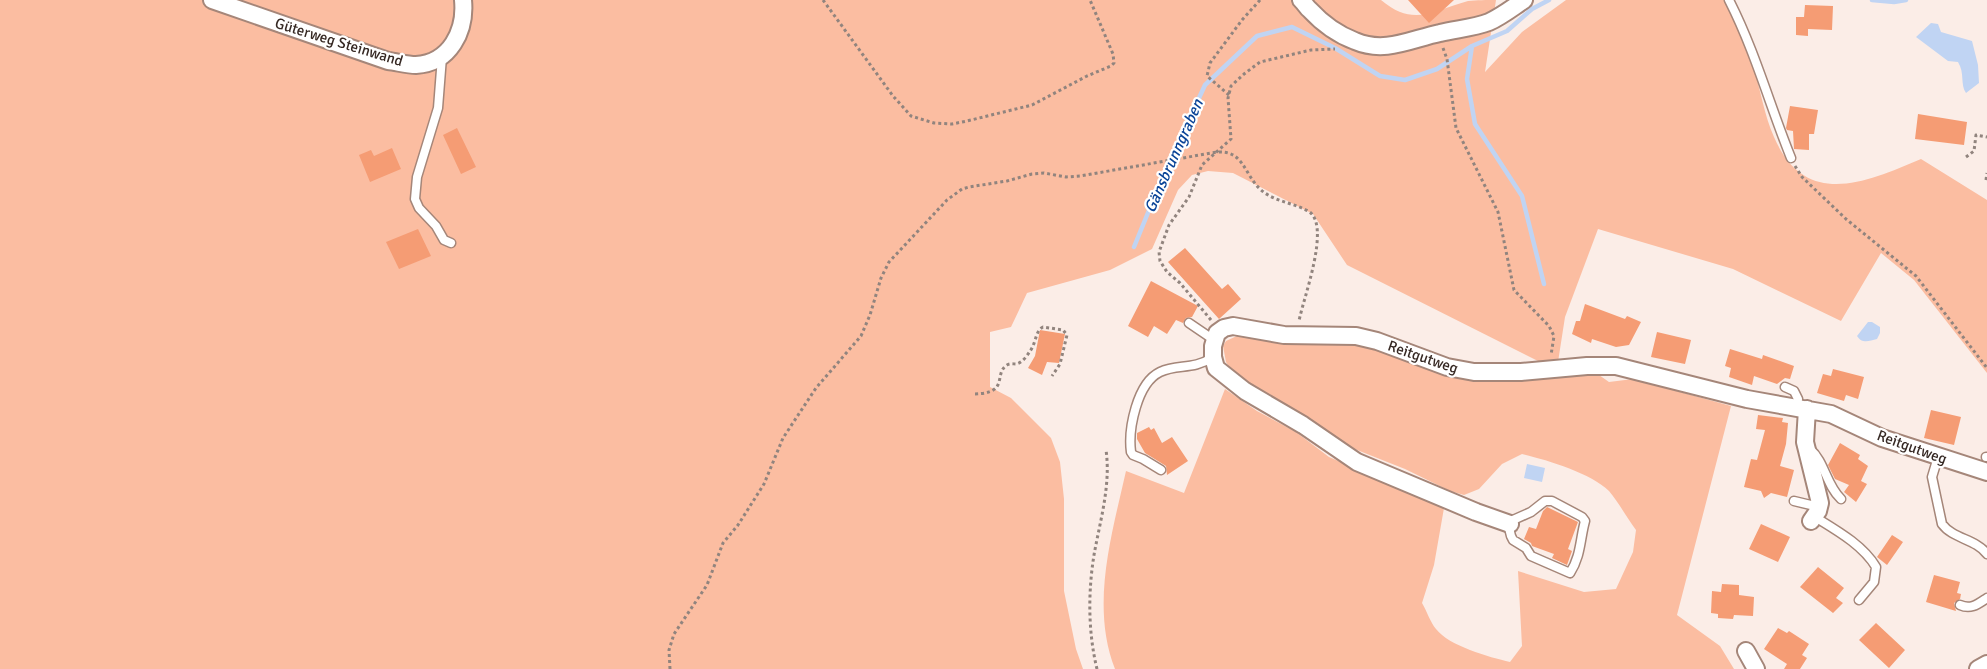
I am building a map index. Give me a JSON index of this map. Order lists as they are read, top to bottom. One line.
{"streets":{"street":["Güterweg Steinwand","Reitgutweg"]},"water":["Gänsbrunngraben"]}
